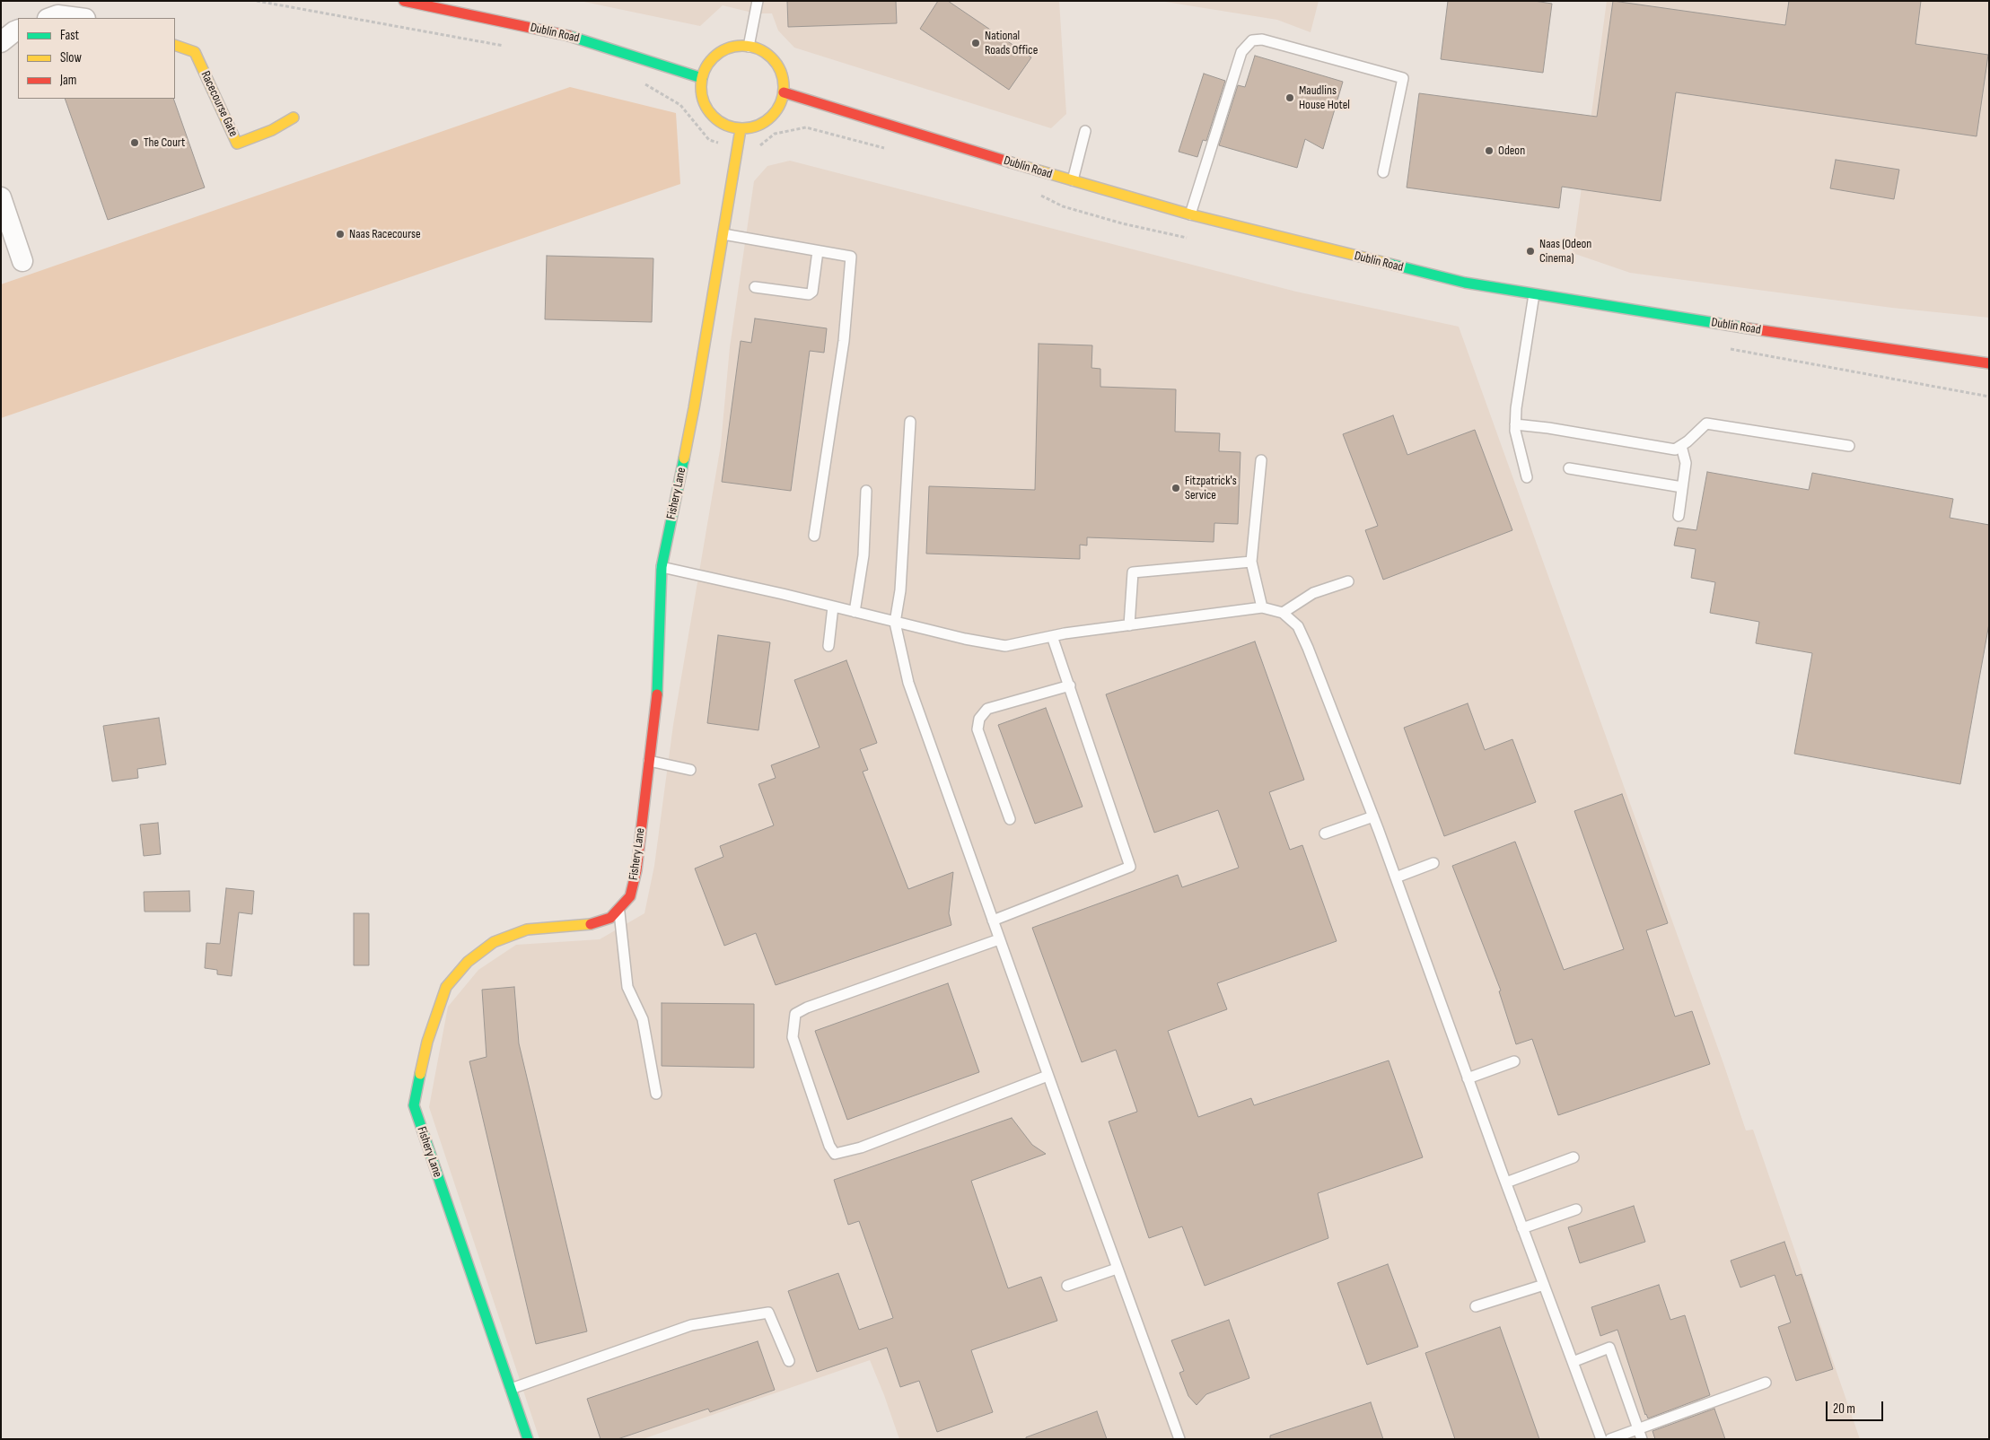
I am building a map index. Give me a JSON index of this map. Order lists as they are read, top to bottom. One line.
{"streets":{"main road":["Dublin Road","Racecourse Gate","Fishery Lane"]},"crossings":[["Dublin Road","Fishery Lane"]],"places":["National Roads Office","Maudlins House Hotel","The Court","Odeon","Naas Racecourse","Naas (Odeon Cinema)","Fitzpatrick's Service"],"legend":["Fast","Slow","Jam"],"scale_bar":"20 m"}
